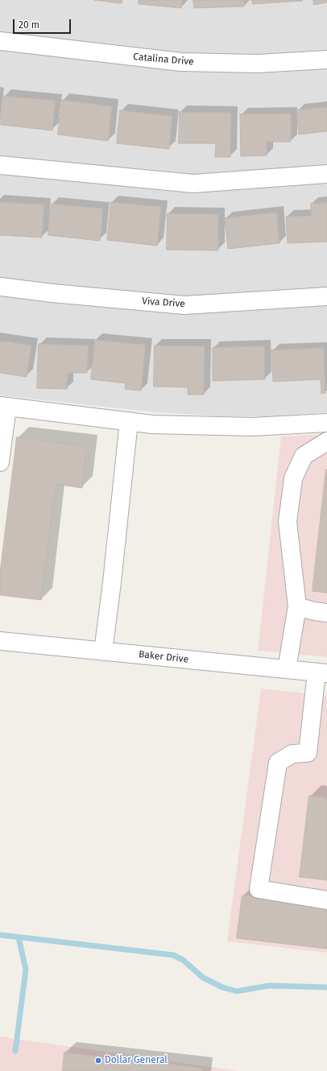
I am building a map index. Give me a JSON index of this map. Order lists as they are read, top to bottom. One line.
{"streets":{"street":["Catalina Drive","Viva Drive","Baker Drive"]},"places":["Dollar General"],"scale_bar":"20 m"}
